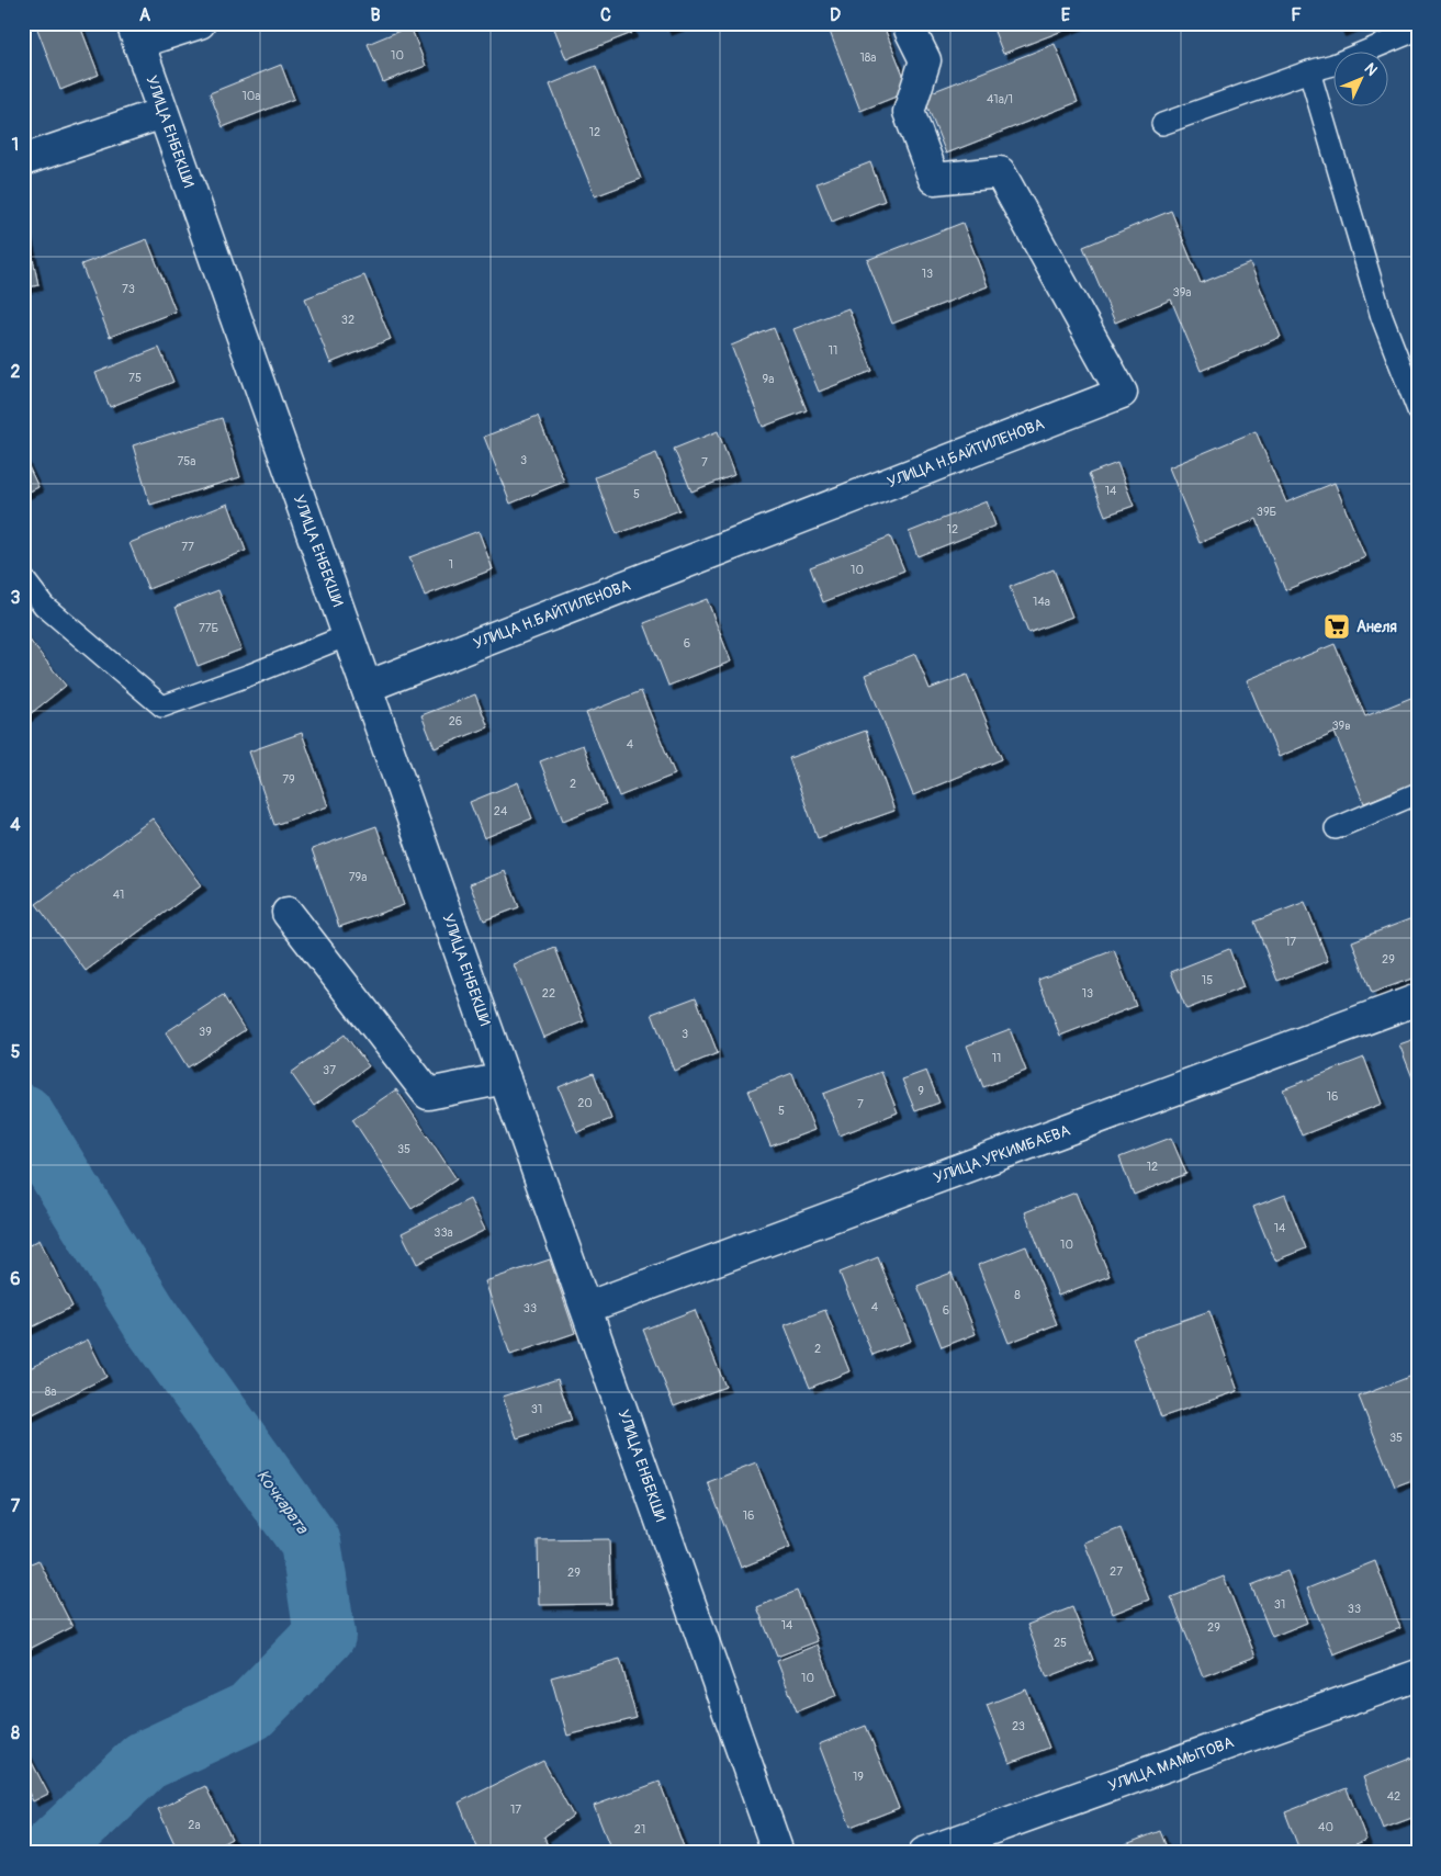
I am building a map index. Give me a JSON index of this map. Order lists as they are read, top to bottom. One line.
{"streets":{"street":["УЛИЦА ЕНБЕКШИ","УЛИЦА Н.БАЙТИЛЕНОВА","УЛИЦА УРКИМБАЕВА","УЛИЦА МАМЫТОВА"]},"crossings":[["УЛИЦА ЕНБЕКШИ","УЛИЦА Н.БАЙТИЛЕНОВА"],["УЛИЦА ЕНБЕКШИ","УЛИЦА УРКИМБАЕВА"]],"water":["Кочкарата"],"places":{"supermarket":["Анеля"]},"house_numbers":["10","18а","10а","41а/1","12","13","73","39а","32","11","75","9а","3","75а","7","14","5","39Б","12","77","1","10","14а","77Б","6","26","39в","4","79","2","24","79а","41","17","29","15","22","13","39","3","11","37","9","16","20","7","5","35","12","14","33а","10","8","4","33","6","2","8а","31","35","16","27","29","31","33","14","29","25","10","23","19","42","17","2а","40","21"],"north":"top right","grid":{"columns":["A","B","C","D","E","F"],"rows":["1","2","3","4","5","6","7","8"]}}
